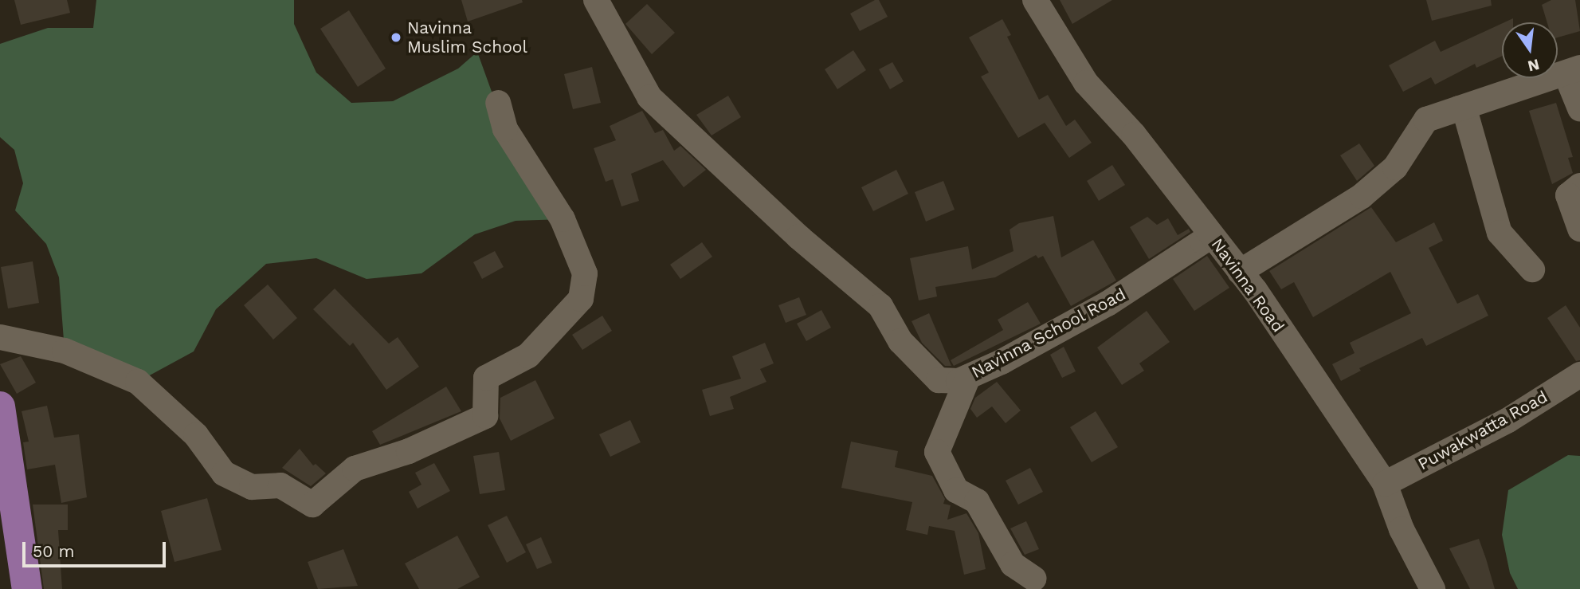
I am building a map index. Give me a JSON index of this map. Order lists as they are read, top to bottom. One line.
{"streets":{"street":["Navinna Road","Navinna School Road","Puwakwatta Road"]},"crossings":[["Navinna Road","Navinna School Road"],["Navinna Road","Puwakwatta Road"]],"places":["Navinna Muslim School"],"scale_bar":"50 m","north":"bottom"}
